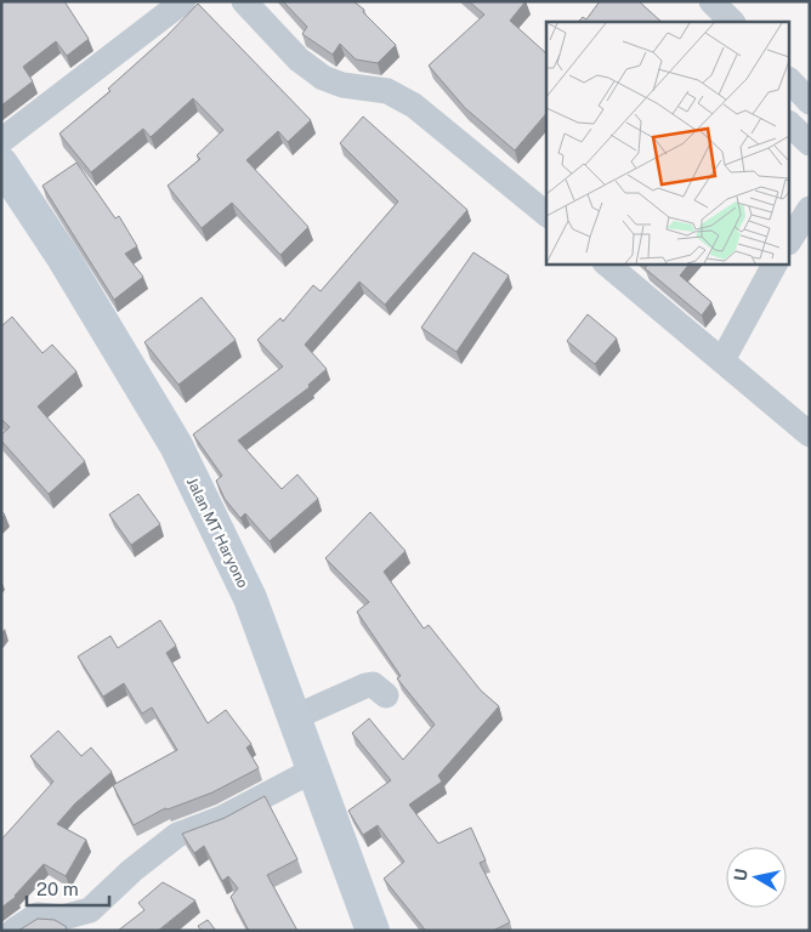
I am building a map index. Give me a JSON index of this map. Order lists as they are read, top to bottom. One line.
{"streets":{"main road":["Jalan MT Haryono"]},"scale_bar":"20 m","north":"left"}
